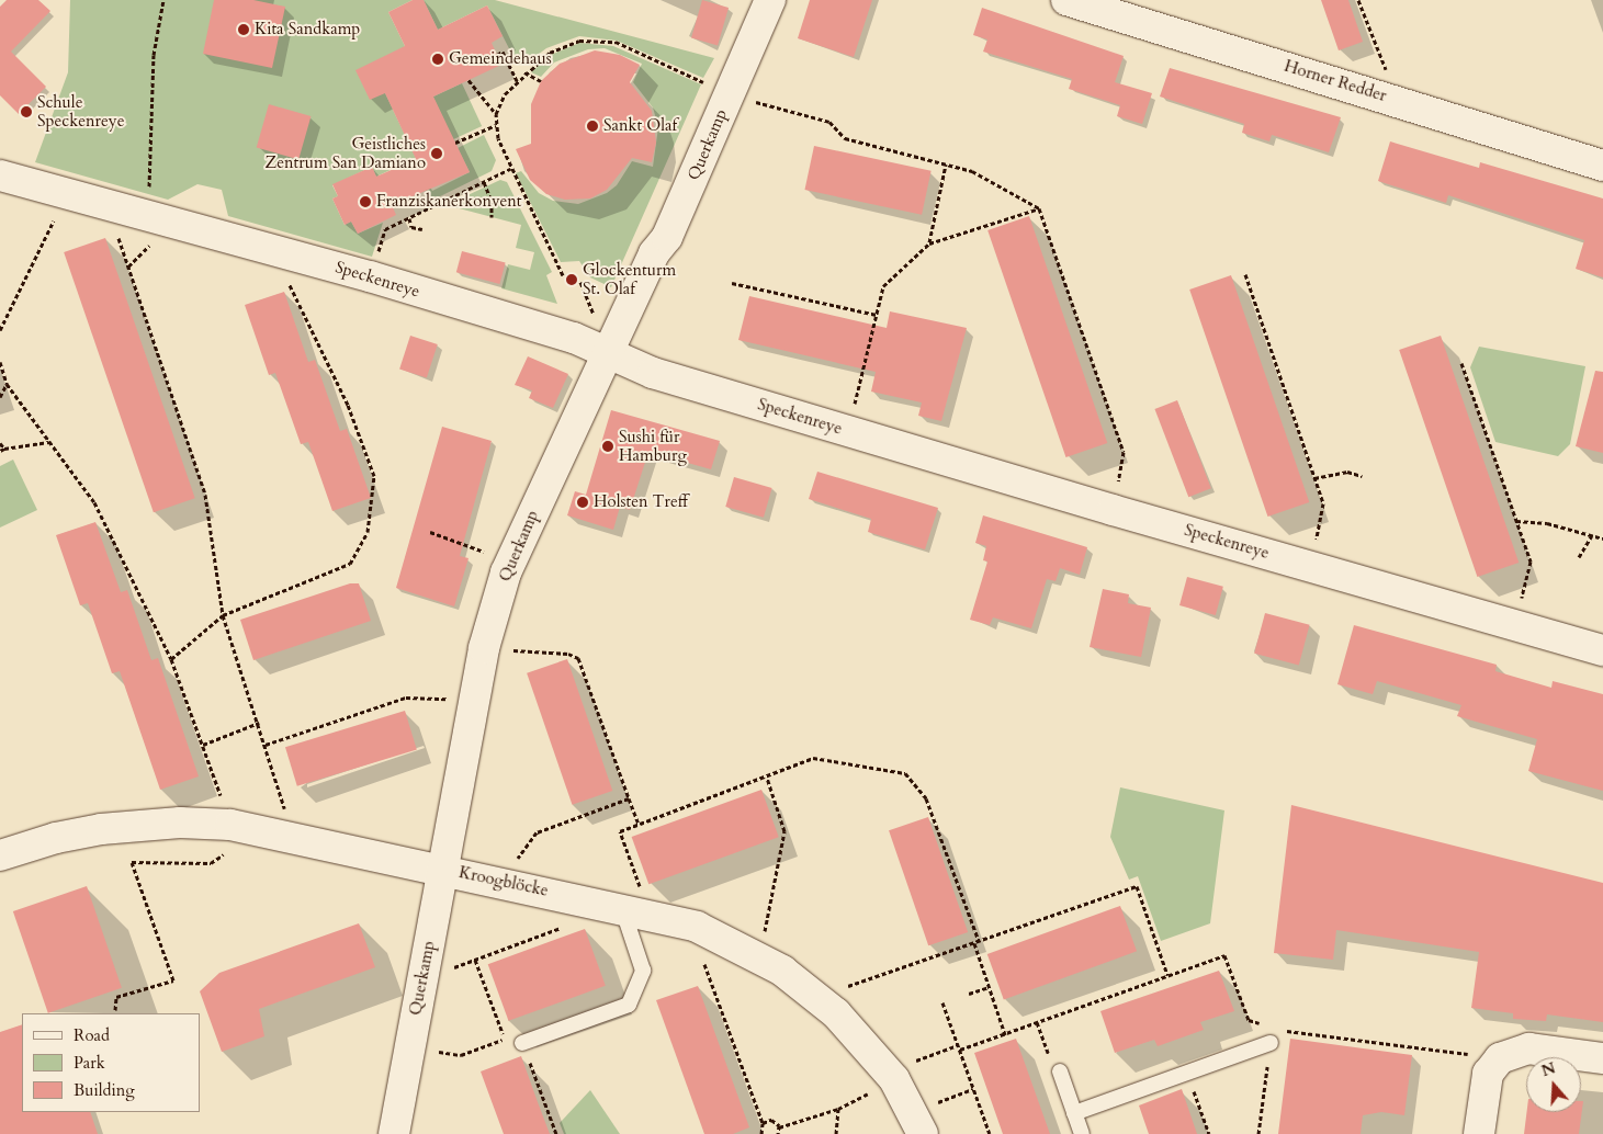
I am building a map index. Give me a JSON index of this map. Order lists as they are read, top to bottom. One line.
{"streets":{"street":["Horner Redder","Querkamp","Speckenreye","Kroogblöcke"]},"crossings":[["Querkamp","Speckenreye"],["Querkamp","Kroogblöcke"]],"places":["Kita Sandkamp","Gemeindehaus","Schule Speckenreye","Sankt Olaf","Geistliches Zentrum San Damiano","Franziskanerkonvent","Glockenturm St. Olaf","Sushi für Hamburg","Holsten Treff"],"legend":["Road","Park","Building"],"north":"top"}
